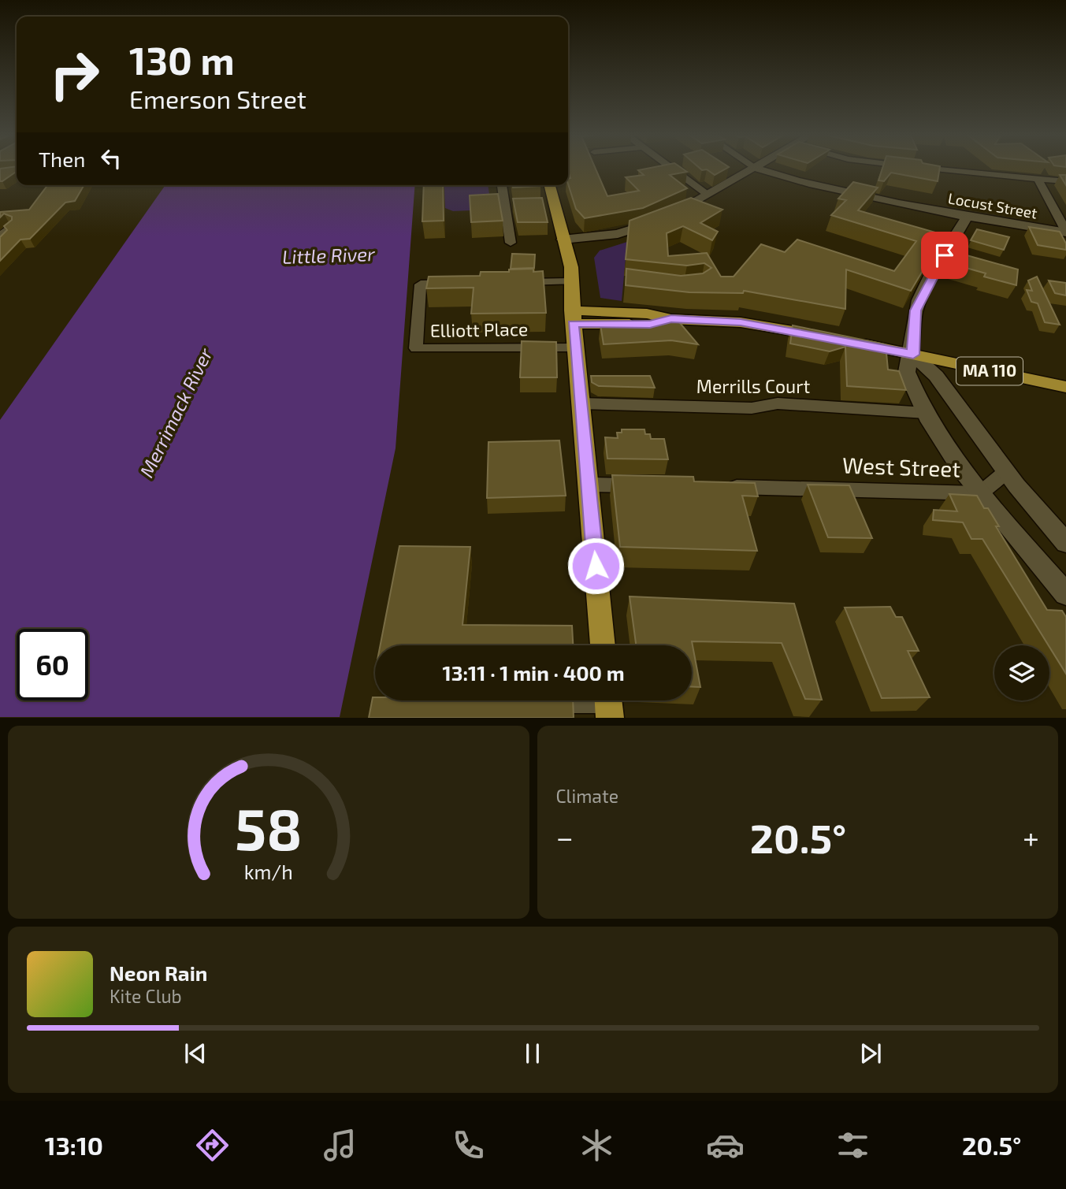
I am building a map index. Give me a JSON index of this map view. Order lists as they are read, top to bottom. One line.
{"streets":{"main road":["Locust Street","MA 110"],"street":["Elliott Place","Merrills Court","West Street"]},"water":["Little River","Merrimack River"],"page":{"turn":["130 m","Emerson Street"],"then":"Then","limit":"60","trip":"13:11 · 1 min · 400 m","tile":"Climate","heat":["−","20.5°","+"],"song":["Neon Rain","Kite Club"],"tabs":["13:10","20.5°"],"gauge":["58","km/h"]}}
